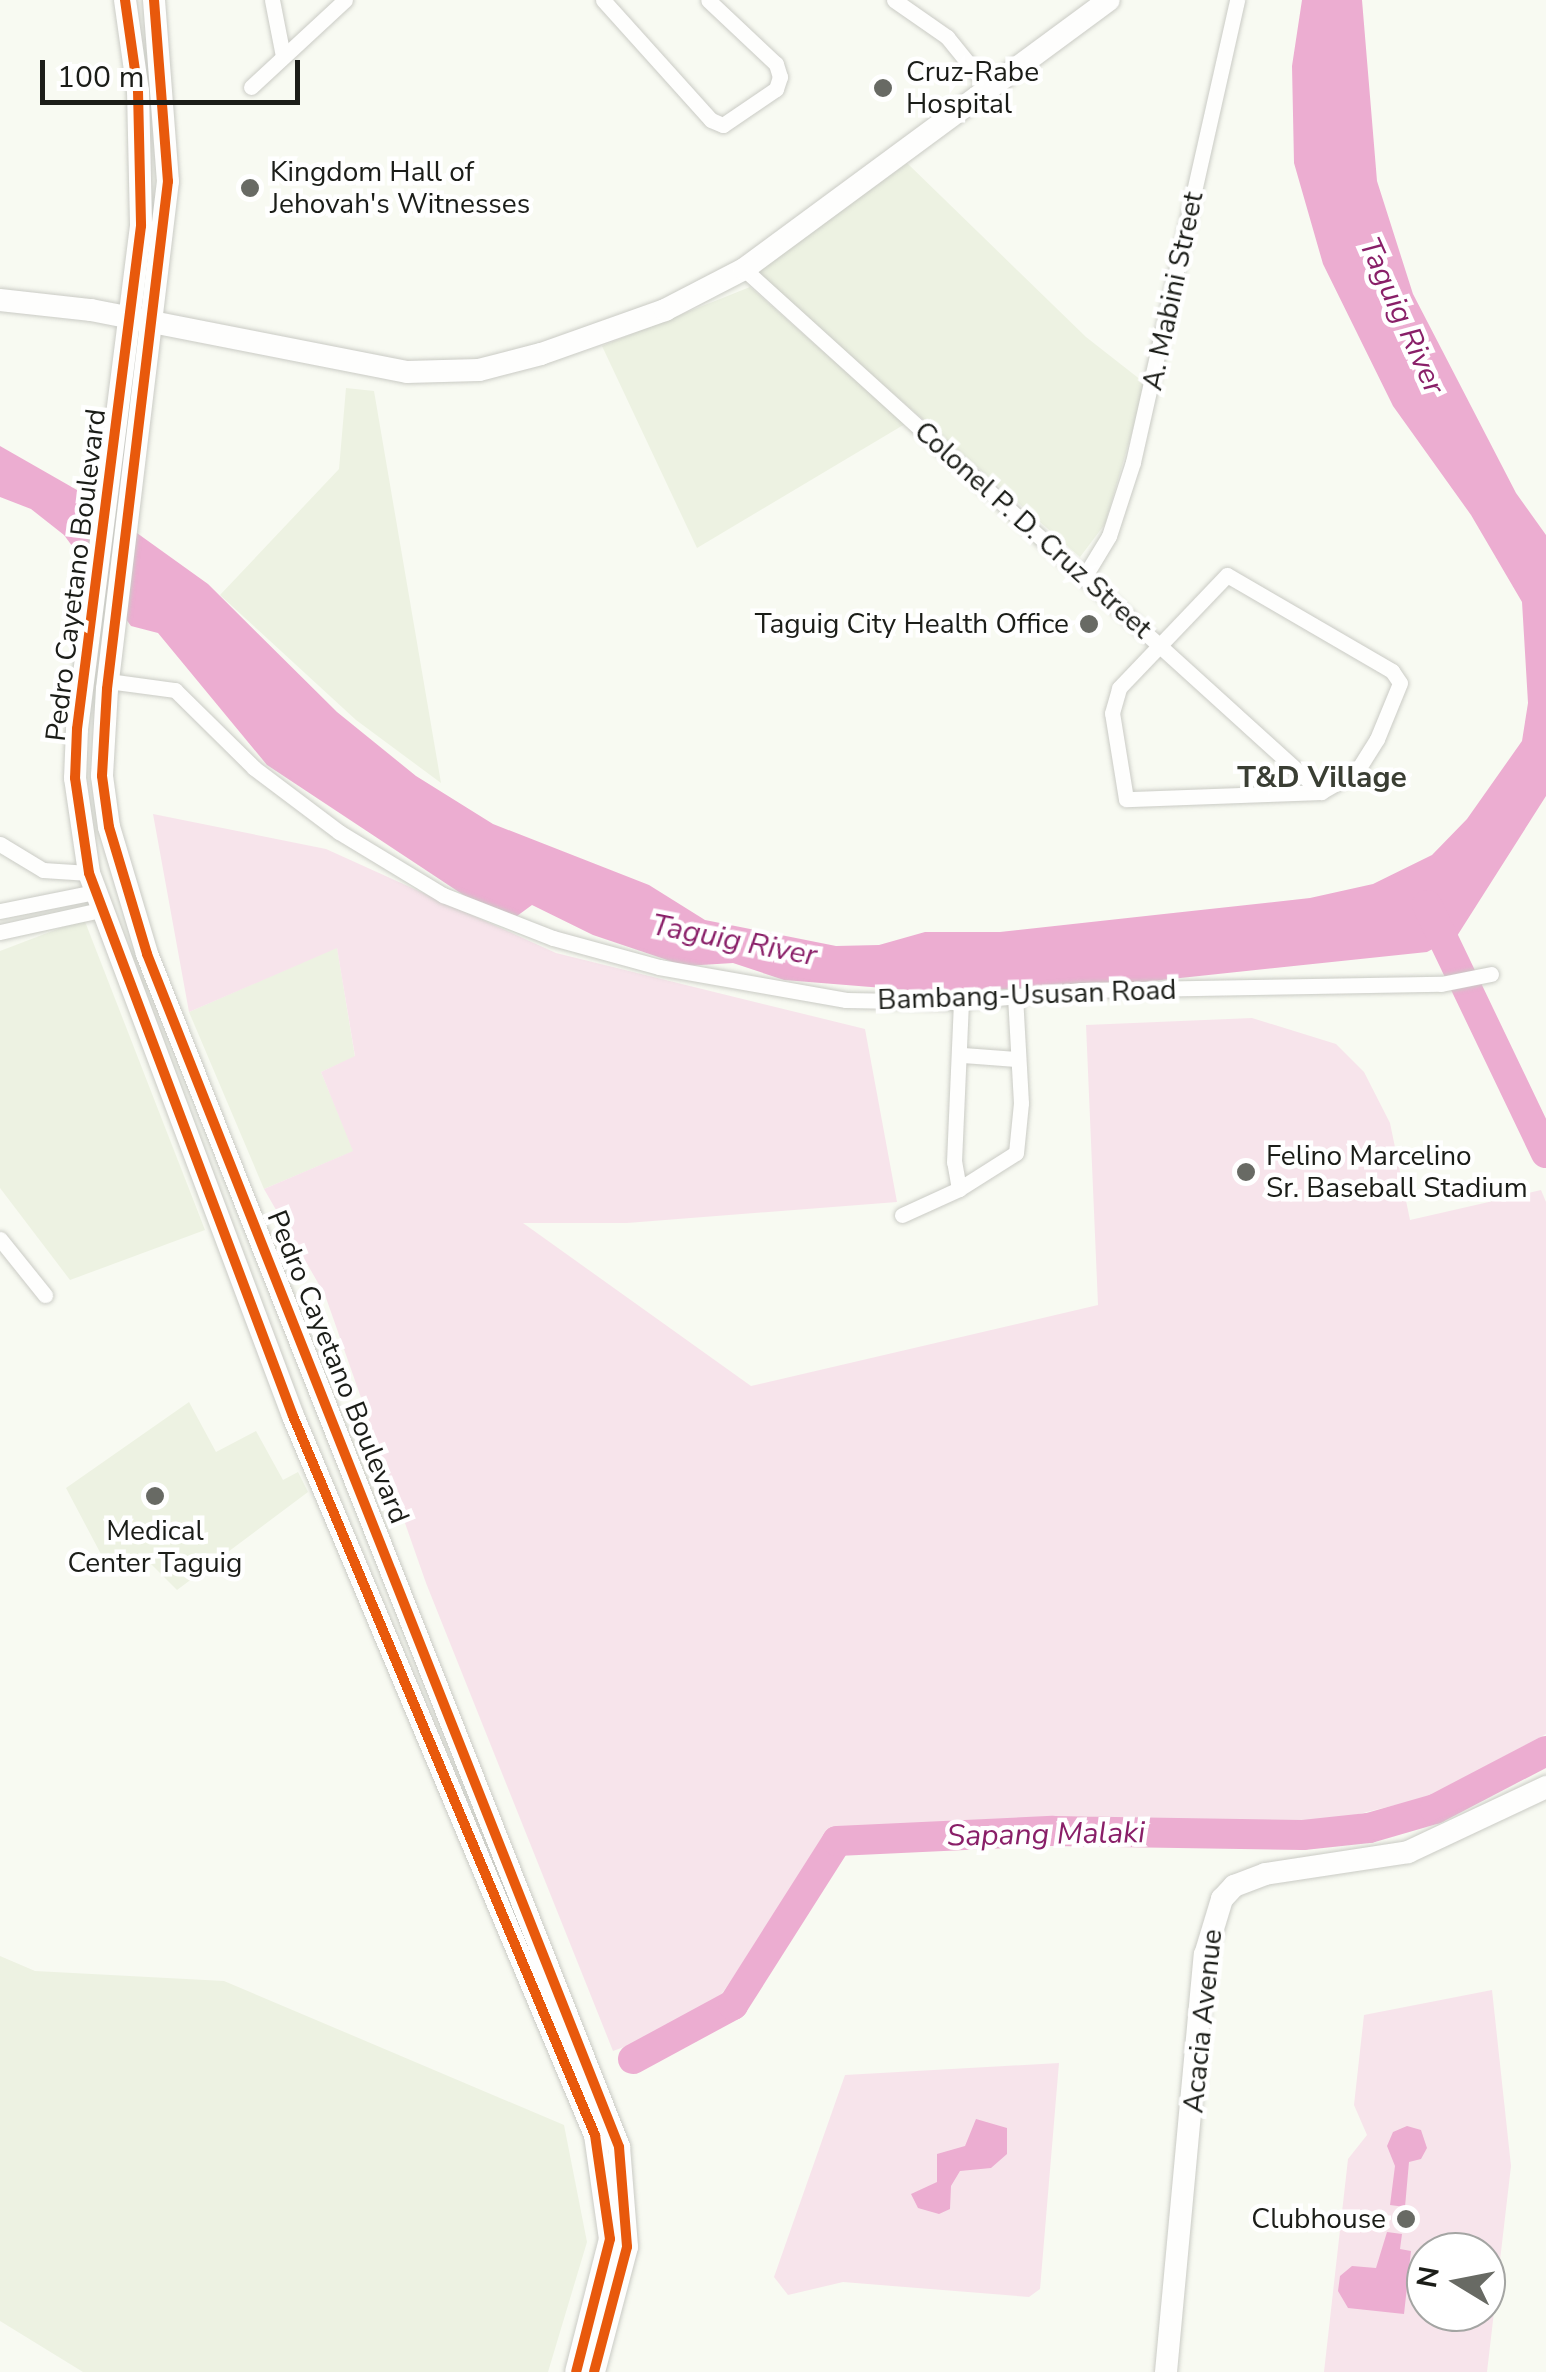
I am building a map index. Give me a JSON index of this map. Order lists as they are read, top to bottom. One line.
{"streets":{"main road":["Pedro Cayetano Boulevard","Acacia Avenue"],"street":["A. Mabini Street","Colonel P. D. Cruz Street","Bambang-Ususan Road"]},"crossings":[["A. Mabini Street","Colonel P. D. Cruz Street"],["Pedro Cayetano Boulevard","Bambang-Ususan Road"]],"districts":["T&D Village"],"water":["Taguig River","Sapang Malaki"],"places":["Cruz-Rabe Hospital","Kingdom Hall of Jehovah's Witnesses","Taguig City Health Office","Felino Marcelino Sr. Baseball Stadium","Medical Center Taguig","Clubhouse"],"scale_bar":"100 m","north":"left"}
